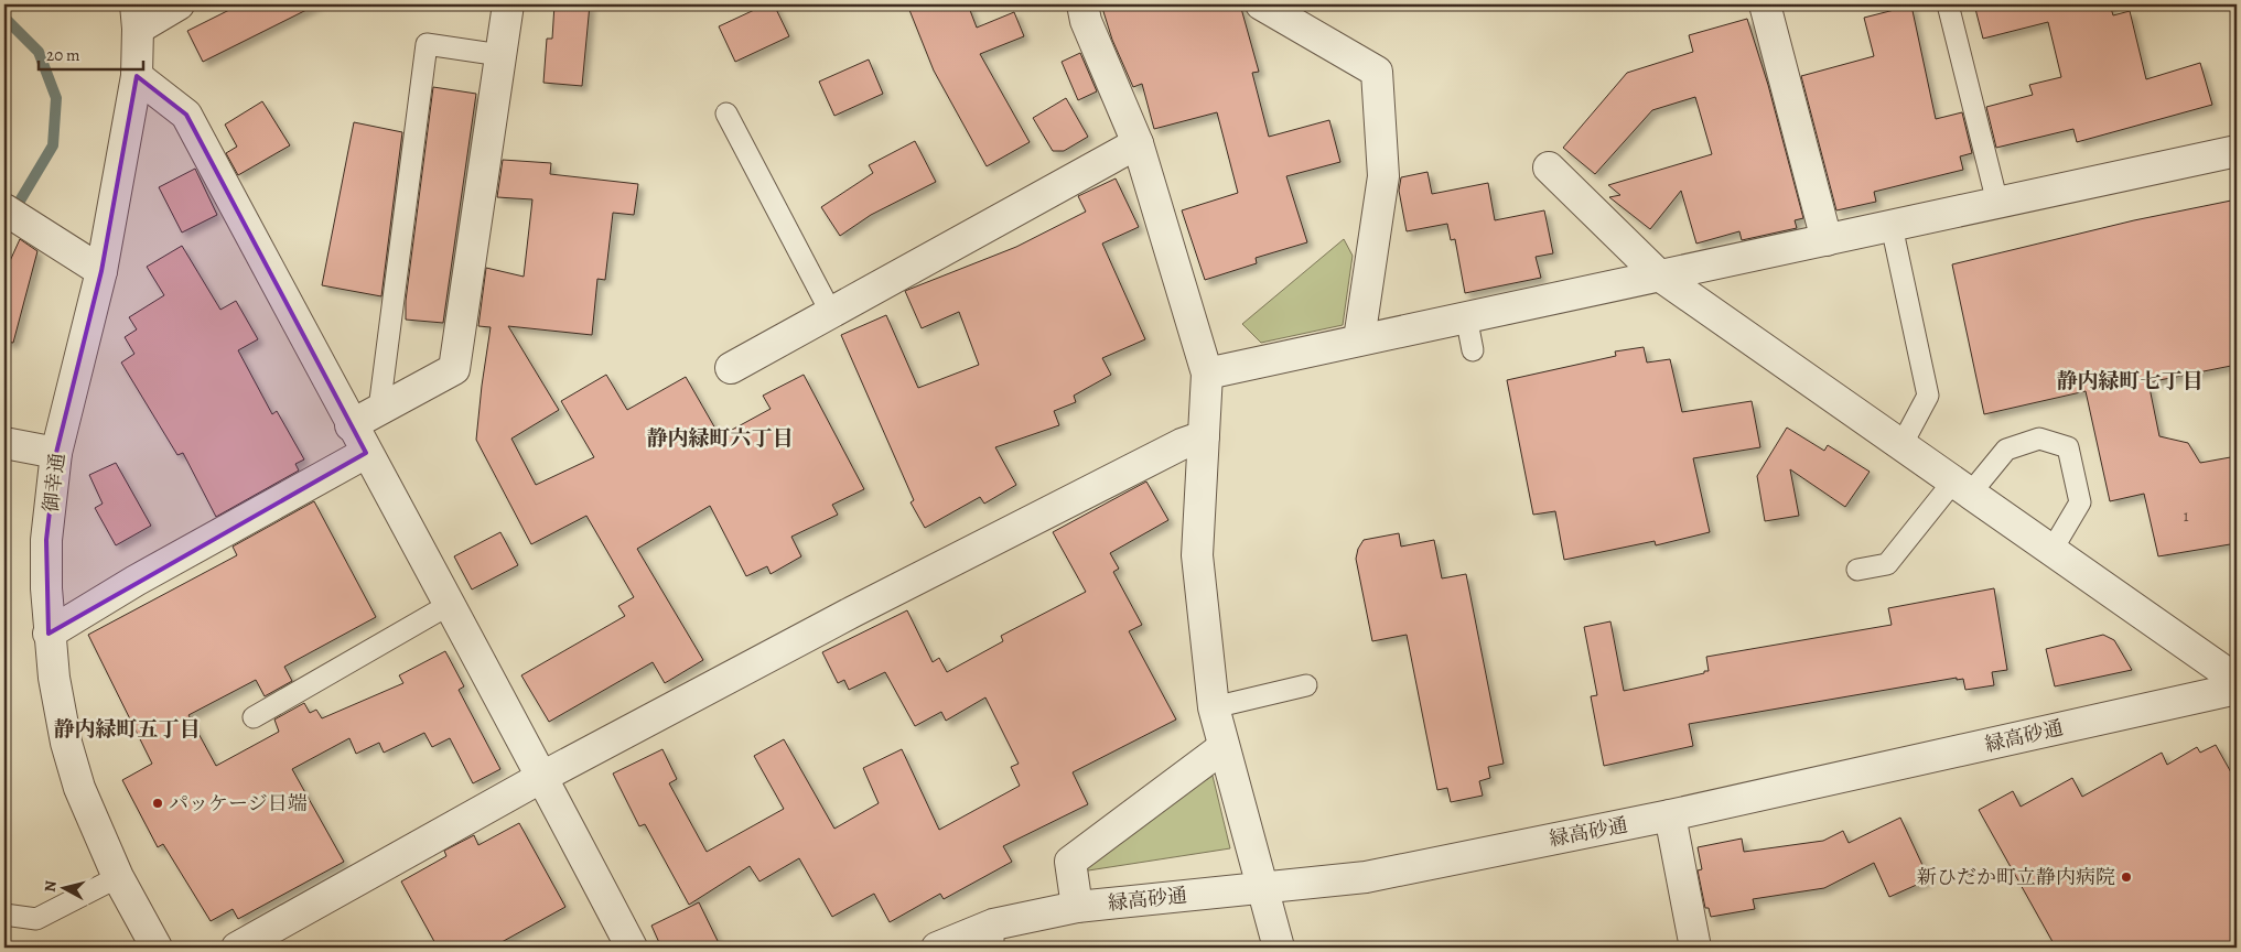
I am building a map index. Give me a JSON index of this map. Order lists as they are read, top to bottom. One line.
{"streets":{"street":["御幸通","緑高砂通"]},"districts":["静内緑町七丁目","静内緑町六丁目","静内緑町五丁目"],"places":["パッケージ日端","新ひだか町立静内病院"],"house_numbers":["1"],"scale_bar":"20 m","north":"left"}
